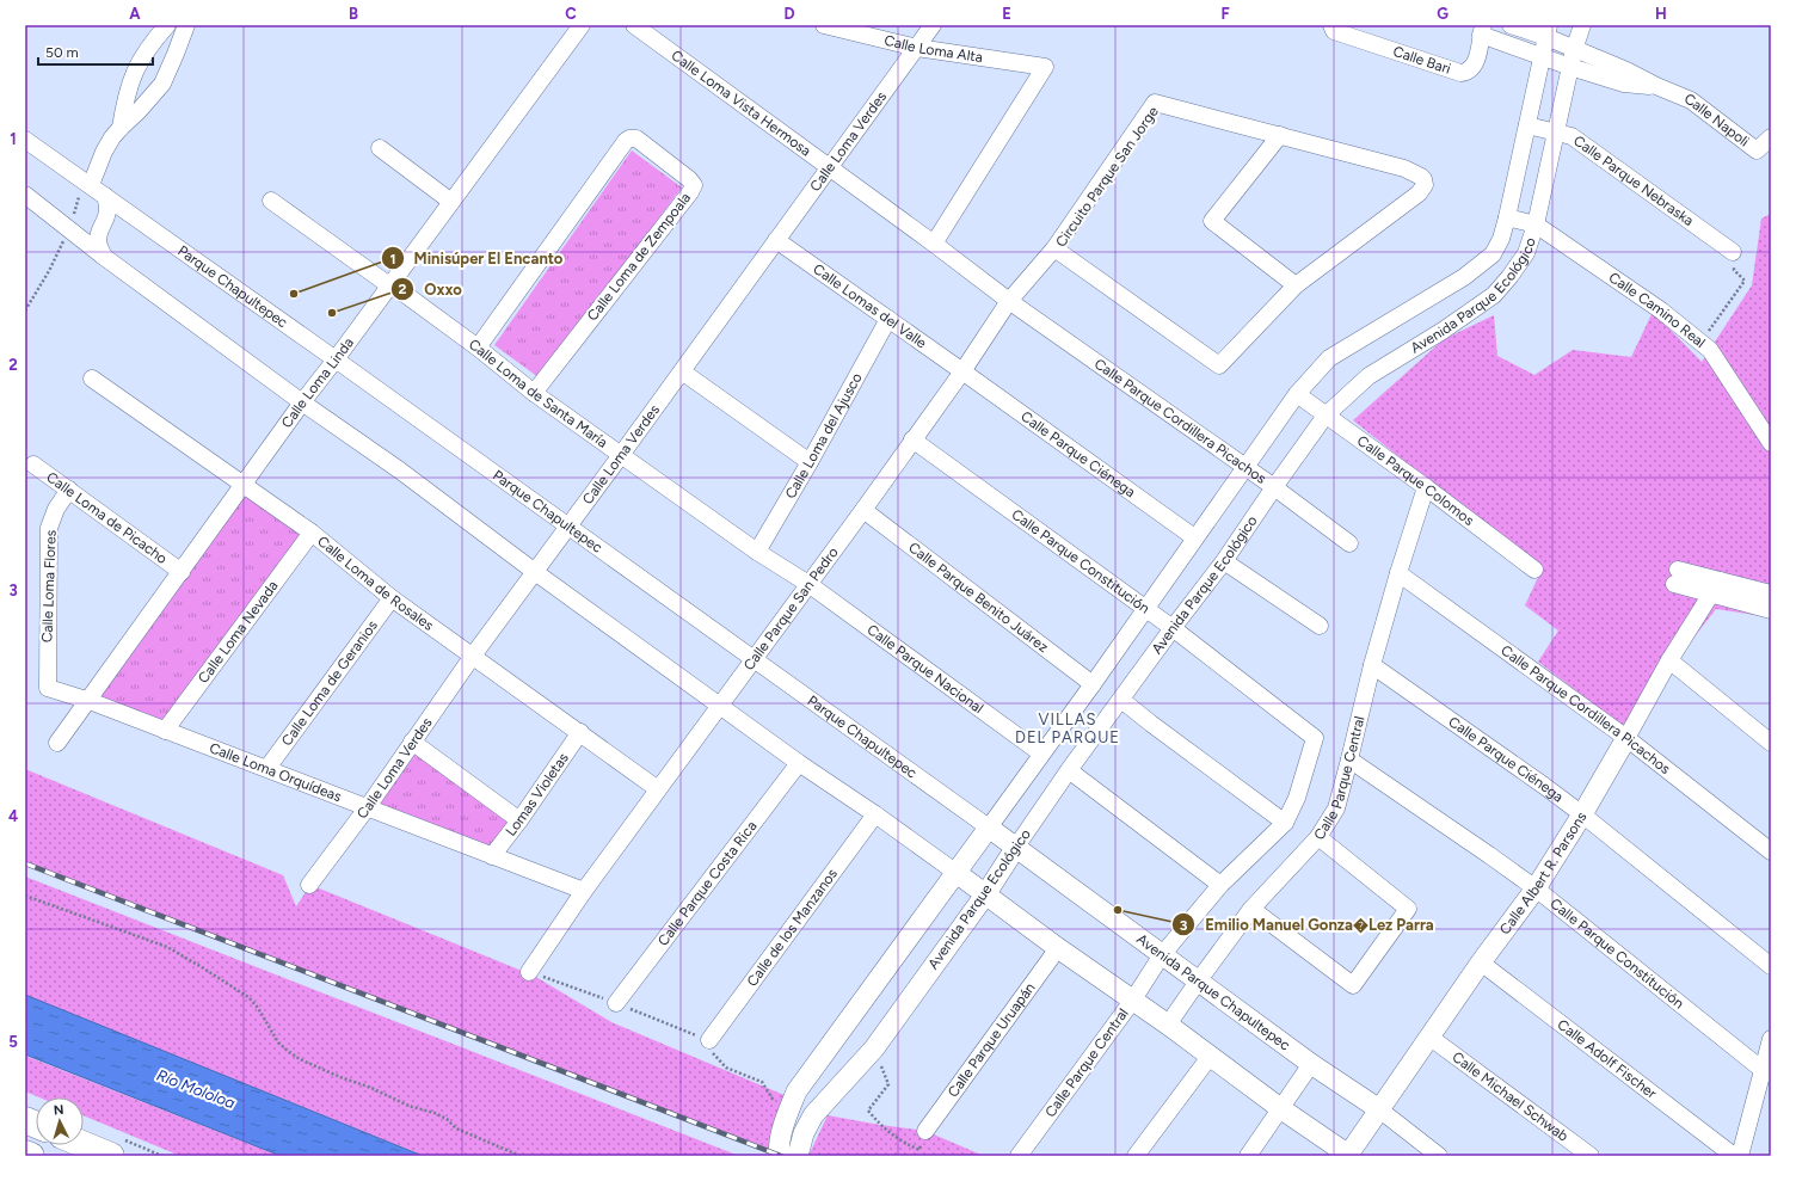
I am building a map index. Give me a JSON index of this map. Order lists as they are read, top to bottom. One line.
{"streets":{"street":["Calle Loma Alta","Calle Bari","Calle Loma Vista Hermosa","Calle Napoli","Calle Loma Verdes","Circuito Parque San Jorge","Calle Parque Nebraska","Calle Loma de Zempoala","Parque Chapultepec","Avenida Parque Ecológico","Calle Lomas del Valle","Calle Camino Real","Calle Loma Linda","Calle Loma de Santa María","Calle Parque Cordillera Picachos","Calle Loma del Ajusco","Calle Parque Ciénega","Calle Parque Colomos","Calle Loma de Picacho","Calle Parque Constitución","Calle Loma de Rosales","Calle Loma Flores","Calle Parque Benito Juárez","Calle Parque San Pedro","Calle Loma Nevada","Calle Parque Nacional","Calle Loma de Geranios","Calle Loma Orquídeas","Calle Parque Central","Lomas Violetas","Calle Albert R. Parsons","Calle Parque Costa Rica","Calle de los Manzanos","Avenida Parque Chapultepec","Calle Parque Uruapán","Calle Adolf Fischer","Calle Michael Schwab"]},"crossings":[["Calle Loma Alta","Calle Loma Vista Hermosa"],["Calle Loma Alta","Calle Loma Verdes"],["Calle Bari","Calle Napoli"],["Calle Loma Vista Hermosa","Calle Loma Verdes"],["Calle Loma Vista Hermosa","Calle Parque Cordillera Picachos"],["Calle Loma Vista Hermosa","Calle Parque San Pedro"],["Calle Napoli","Avenida Parque Ecológico"],["Calle Loma Verdes","Parque Chapultepec"],["Calle Loma Verdes","Calle Lomas del Valle"],["Calle Loma Verdes","Calle Loma de Santa María"],["Calle Loma Verdes","Calle Loma de Rosales"],["Calle Loma Verdes","Calle Loma Orquídeas"],["Circuito Parque San Jorge","Calle Parque San Pedro"],["Calle Parque Nebraska","Avenida Parque Ecológico"],["Calle Loma de Zempoala","Calle Loma de Santa María"],["Parque Chapultepec","Avenida Parque Ecológico"],["Parque Chapultepec","Calle Loma Linda"],["Parque Chapultepec","Calle Parque San Pedro"],["Parque Chapultepec","Avenida Parque Chapultepec"],["Avenida Parque Ecológico","Calle Camino Real"],["Avenida Parque Ecológico","Calle Parque Cordillera Picachos"],["Avenida Parque Ecológico","Calle Parque Ciénega"],["Avenida Parque Ecológico","Calle Parque Colomos"],["Avenida Parque Ecológico","Calle Parque Constitución"],["Avenida Parque Ecológico","Calle Parque Benito Juárez"],["Avenida Parque Ecológico","Calle Parque Nacional"],["Avenida Parque Ecológico","Avenida Parque Chapultepec"],["Calle Lomas del Valle","Calle Loma del Ajusco"],["Calle Lomas del Valle","Calle Parque Ciénega"],["Calle Lomas del Valle","Calle Parque San Pedro"],["Calle Loma Linda","Calle Loma de Santa María"],["Calle Loma Linda","Calle Loma de Picacho"],["Calle Loma Linda","Calle Loma de Rosales"],["Calle Loma Linda","Calle Loma Orquídeas"],["Calle Loma de Santa María","Calle Loma del Ajusco"],["Calle Loma de Santa María","Calle Parque San Pedro"],["Calle Loma de Santa María","Calle Parque Nacional"],["Calle Parque Cordillera Picachos","Calle Parque San Pedro"],["Calle Parque Cordillera Picachos","Calle Parque Central"],["Calle Parque Cordillera Picachos","Calle Albert R. Parsons"],["Calle Parque Ciénega","Calle Parque San Pedro"],["Calle Parque Ciénega","Calle Parque Central"],["Calle Parque Ciénega","Calle Albert R. Parsons"],["Calle Parque Colomos","Calle Parque Central"],["Calle Loma de Picacho","Calle Loma Flores"],["Calle Parque Constitución","Calle Parque San Pedro"],["Calle Parque Constitución","Calle Parque Central"],["Calle Parque Constitución","Calle Albert R. Parsons"],["Calle Loma de Rosales","Calle Parque San Pedro"],["Calle Loma de Rosales","Calle Loma Nevada"],["Calle Loma de Rosales","Calle Loma de Geranios"],["Calle Loma de Rosales","Lomas Violetas"],["Calle Loma Flores","Calle Loma Orquídeas"],["Calle Parque Benito Juárez","Calle Parque San Pedro"],["Calle Parque San Pedro","Calle Parque Nacional"],["Calle Parque San Pedro","Calle Loma Orquídeas"],["Calle Loma Nevada","Calle Loma Orquídeas"],["Calle Loma de Geranios","Calle Loma Orquídeas"],["Calle Loma Orquídeas","Lomas Violetas"],["Calle Parque Central","Avenida Parque Chapultepec"],["Calle Albert R. Parsons","Avenida Parque Chapultepec"],["Calle Albert R. Parsons","Calle Adolf Fischer"],["Calle Albert R. Parsons","Calle Michael Schwab"]],"districts":["VILLAS DEL PARQUE"],"water":["Río Mololoa"],"places":["Minisúper El Encanto","Oxxo","Emilio Manuel Gonza�Lez Parra"],"scale_bar":"50 m","north":"top","grid":{"columns":["A","B","C","D","E","F","G","H"],"rows":["1","2","3","4","5"]}}
